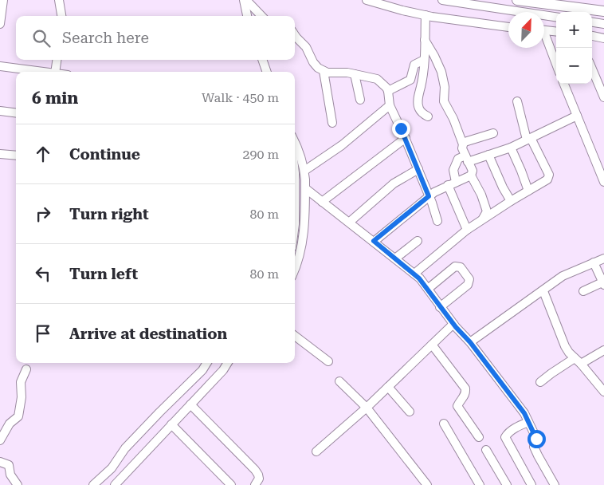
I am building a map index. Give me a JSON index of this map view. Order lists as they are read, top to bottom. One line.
{"north":"top right","page":{"map_buttons":["+","−"],"search":"Search here","heading":["6 min","Walk · 450 m"],"list":[["Continue","290 m"],["Turn right","80 m"],["Turn left","80 m"],"Arrive at destination"]}}
